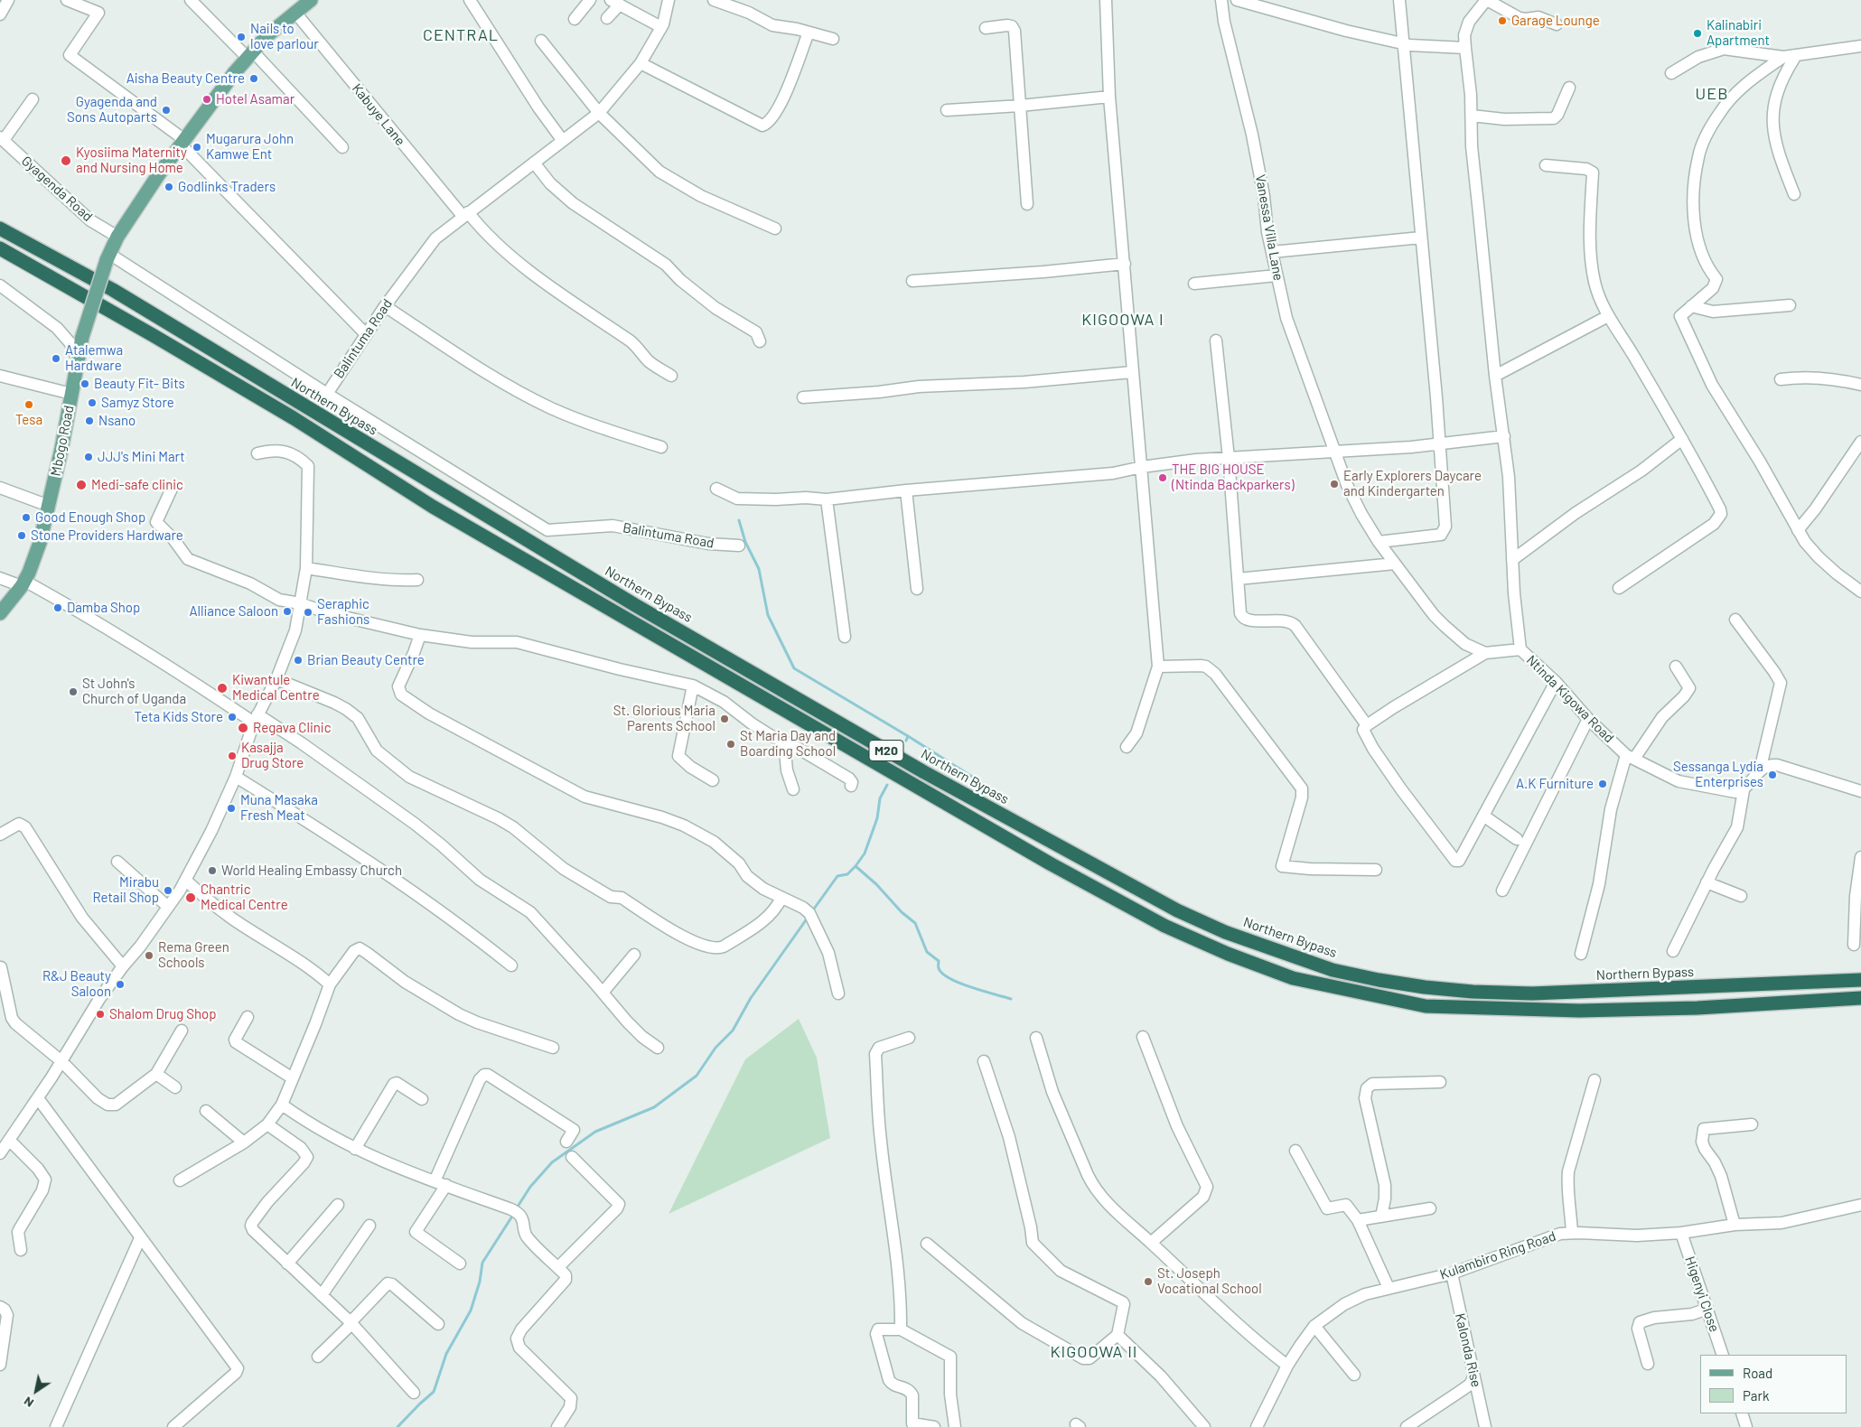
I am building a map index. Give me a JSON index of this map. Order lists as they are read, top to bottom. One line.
{"streets":{"highway":["Northern Bypass","M20"],"main road":["Mbogo Road"],"street":["Kabuye Lane","Gyagenda Road","Vanessa Villa Lane","Balintuma Road","Ntinda Kigowa Road","Kulambiro Ring Road","Higenyi Close","Kalonda Rise"]},"crossings":[["Kabuye Lane","Balintuma Road"],["Kabuye Lane","Mbogo Road"],["Gyagenda Road","Mbogo Road"],["Kulambiro Ring Road","Higenyi Close"],["Kulambiro Ring Road","Kalonda Rise"]],"districts":["CENTRAL","UEB","KIGOOWA I","KIGOOWA II"],"places":["Garage Lounge","Kalinabiri Apartment","Nails to love parlour","Aisha Beauty Centre","Hotel Asamar","Gyagenda and Sons Autoparts","Mugarura John Kamwe Ent","Kyosiima Maternity and Nursing Home","Godlinks Traders","Atalemwa Hardware","Beauty Fit- Bits","Samyz Store","Tesa","Nsano","JJJ's Mini Mart","THE BIG HOUSE (Ntinda Backparkers)","Early Explorers Daycare and Kindergarten","Medi-safe clinic","Good Enough Shop","Stone Providers Hardware","Damba Shop","Alliance Saloon","Seraphic Fashions","Brian Beauty Centre","Kiwantule Medical Centre","St John's Church of Uganda","Teta Kids Store","St. Glorious Maria Parents School","Regava Clinic","St Maria Day and Boarding School","Kasajja Drug Store","Sessanga Lydia Enterprises","A.K Furniture","Muna Masaka Fresh Meat","World Healing Embassy Church","Mirabu Retail Shop","Chantric Medical Centre","Rema Green Schools","R&J Beauty Saloon","Shalom Drug Shop","St. Joseph Vocational School"],"legend":["Road","Park"],"north":"bottom left"}
